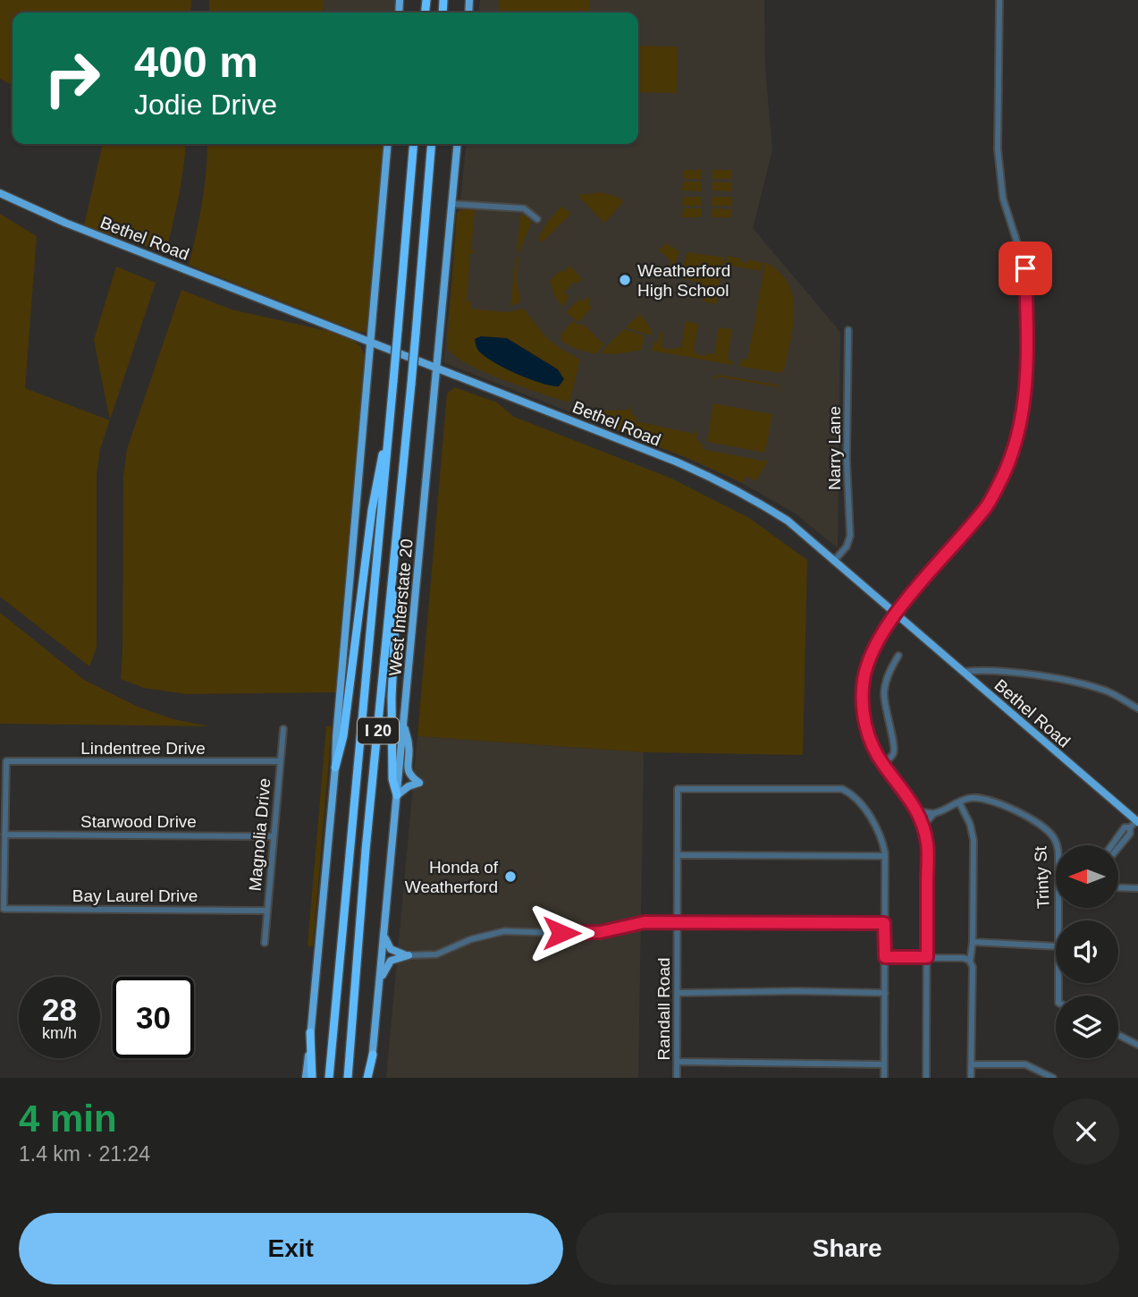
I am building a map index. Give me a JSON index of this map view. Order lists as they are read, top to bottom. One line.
{"streets":{"highway":["I 20"],"main road":["Bethel Road","West Interstate 20"],"street":["Narry Lane","Lindentree Drive","Starwood Drive","Magnolia Drive","Trinty St","Bay Laurel Drive","Randall Road"]},"crossings":[["Bethel Road","Narry Lane"],["Bethel Road","West Interstate 20"],["Lindentree Drive","Starwood Drive"],["Lindentree Drive","Magnolia Drive"],["Starwood Drive","Magnolia Drive"],["Magnolia Drive","Bay Laurel Drive"]],"places":["Weatherford High School","Honda of Weatherford"],"north":"left","page":{"turn":["400 m","Jodie Drive"],"speed":"28 km/h","limit":"30","heading":["4 min","1.4 km · 21:24"],"buttons":["Exit","Share"]}}
